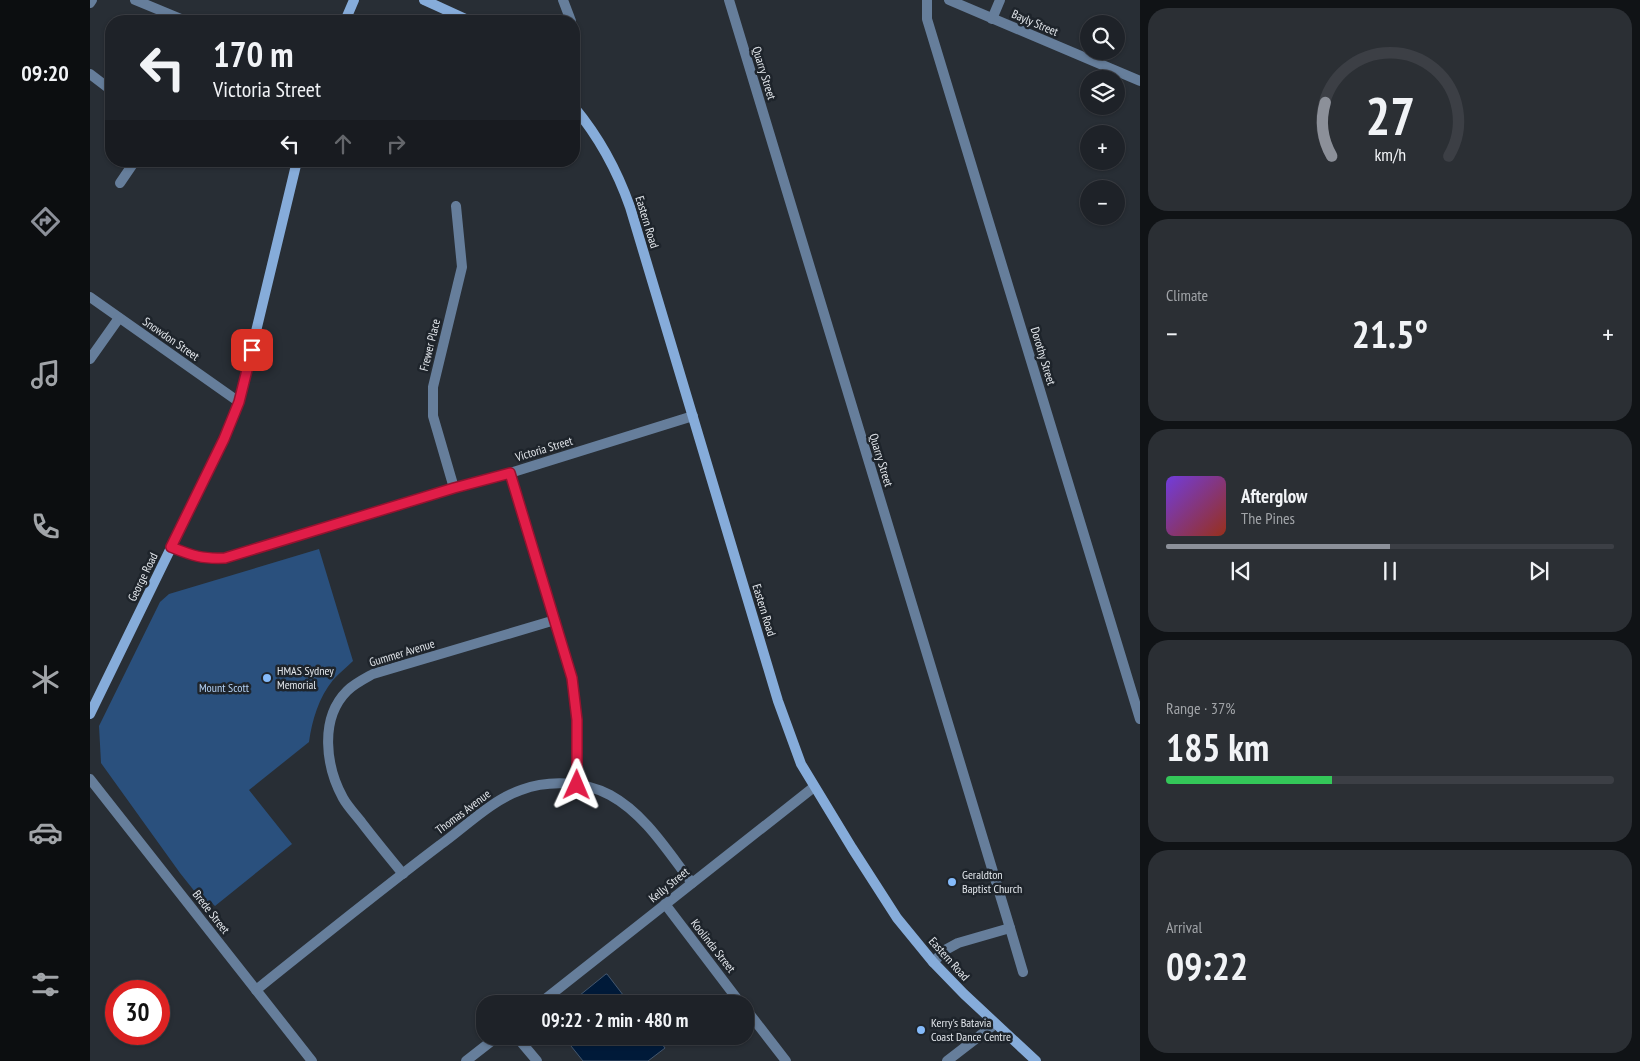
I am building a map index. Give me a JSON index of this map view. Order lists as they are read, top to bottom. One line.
{"streets":{"street":["Bayly Street","Quarry Street","Eastern Road","Snowdon Street","Frewer Place","Dorothy Street","Victoria Street","George Road","Gummer Avenue","Thomas Avenue","Kelly Street","Brede Street","Koolinda Street"]},"crossings":[["Eastern Road","Victoria Street"],["Eastern Road","Kelly Street"],["Snowdon Street","George Road"],["Frewer Place","Victoria Street"],["Victoria Street","George Road"],["Gummer Avenue","Thomas Avenue"],["Thomas Avenue","Kelly Street"],["Thomas Avenue","Brede Street"],["Kelly Street","Koolinda Street"]],"parks":["Mount Scott"],"places":["HMAS Sydney Memorial","Geraldton Baptist Church","Kerry's Batavia Coast Dance Centre"],"page":{"tabs":"09:20","map_buttons":["+","−"],"turn":["170 m","Victoria Street"],"tile":["Climate",["Range · 37%","185 km"],["Arrival","09:22"]],"heat":["−","21.5°","+"],"song":["Afterglow","The Pines"],"limit":"30","trip":"09:22 · 2 min · 480 m","gauge":["27","km/h"]}}
